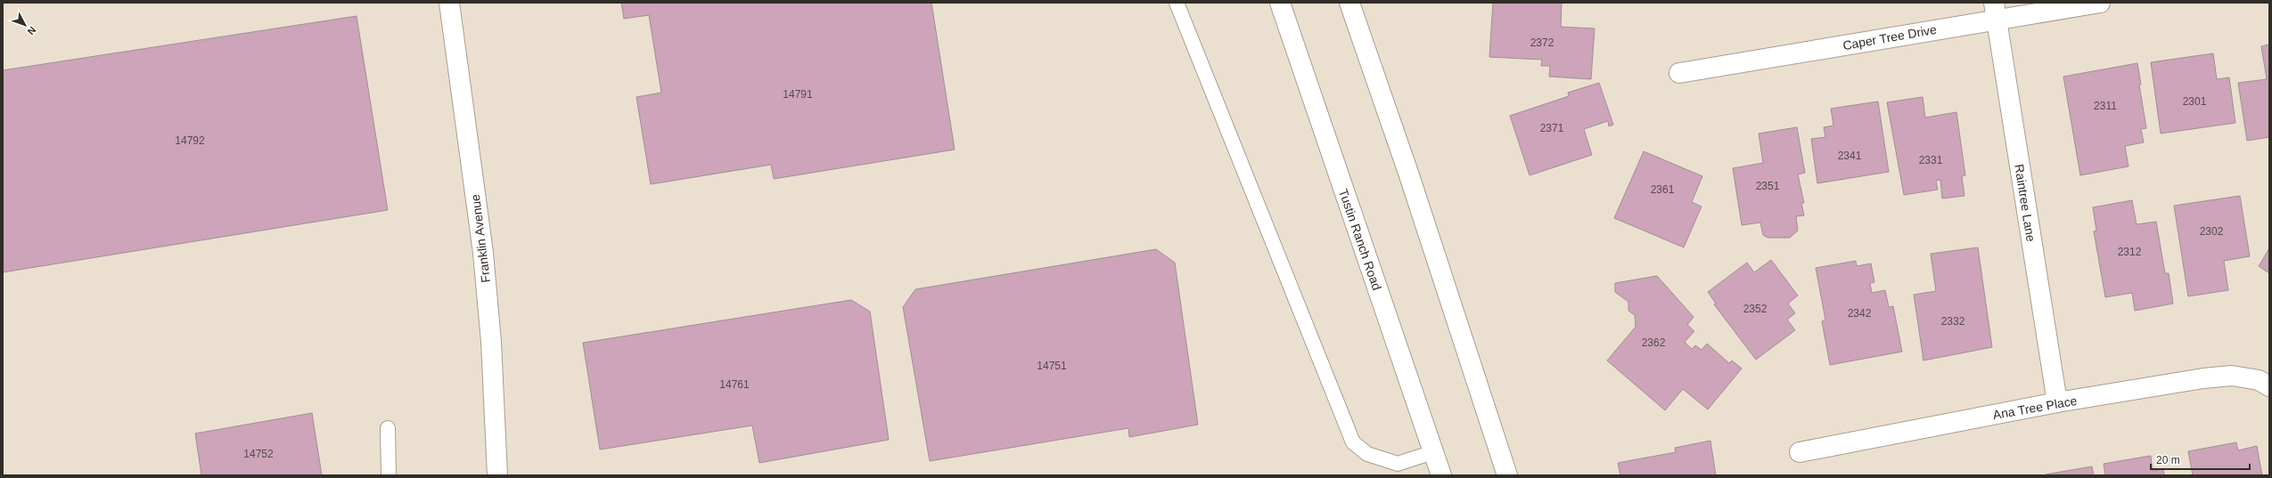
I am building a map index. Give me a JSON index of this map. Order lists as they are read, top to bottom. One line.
{"streets":{"street":["Caper Tree Drive","Raintree Lane","Franklin Avenue","Tustin Ranch Road","Ana Tree Place"]},"crossings":[["Caper Tree Drive","Raintree Lane"],["Raintree Lane","Ana Tree Place"]],"house_numbers":["2372","14791","2301","2311","2371","14792","2341","2331","2351","2361","2302","2312","2352","2342","2332","2362","14751","14761","14752"],"scale_bar":"20 m","north":"bottom right"}
